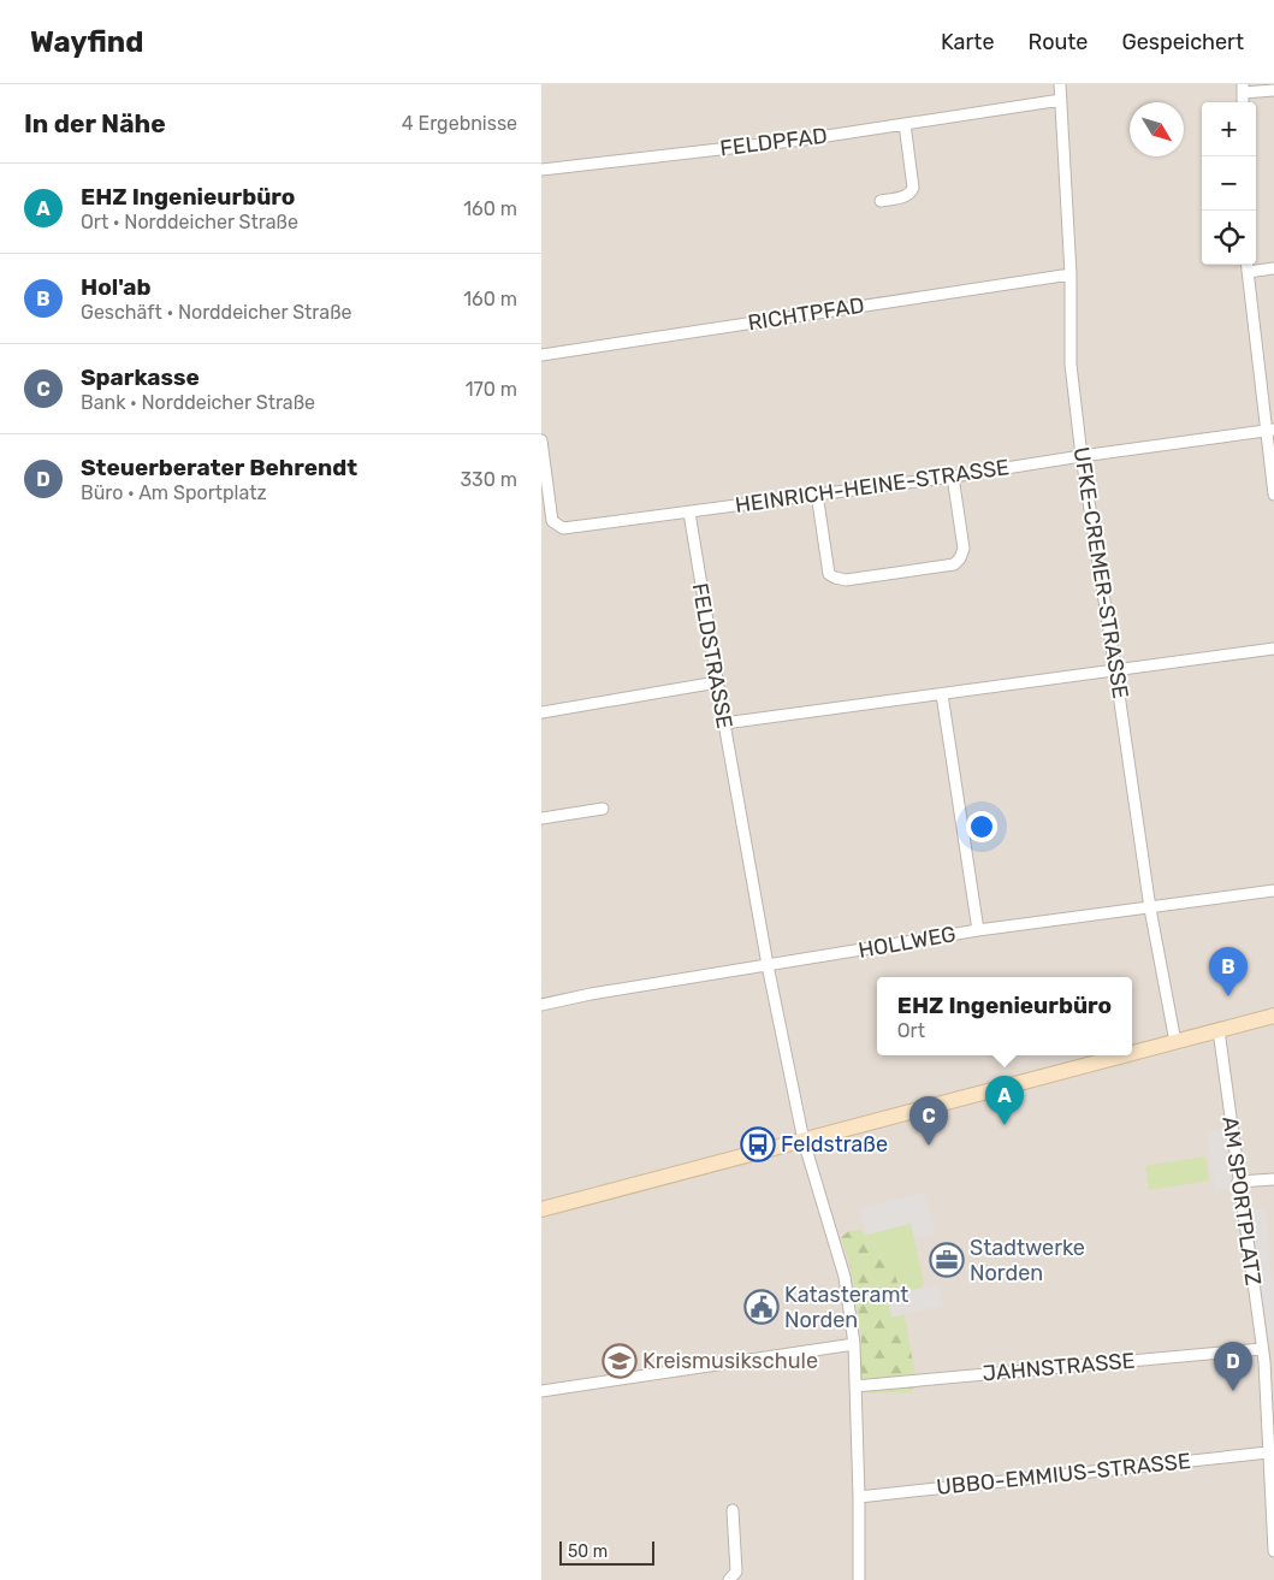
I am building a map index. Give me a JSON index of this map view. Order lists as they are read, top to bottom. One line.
{"streets":{"street":["FELDPFAD","RICHTPFAD","HEINRICH-HEINE-STRASSE","UFKE-CREMER-STRASSE","FELDSTRASSE","HOLLWEG","AM SPORTPLATZ","JAHNSTRASSE","UBBO-EMMIUS-STRASSE"]},"crossings":[["RICHTPFAD","UFKE-CREMER-STRASSE"],["HEINRICH-HEINE-STRASSE","UFKE-CREMER-STRASSE"],["HEINRICH-HEINE-STRASSE","FELDSTRASSE"],["UFKE-CREMER-STRASSE","HOLLWEG"],["FELDSTRASSE","HOLLWEG"],["FELDSTRASSE","JAHNSTRASSE"],["FELDSTRASSE","UBBO-EMMIUS-STRASSE"],["AM SPORTPLATZ","JAHNSTRASSE"],["AM SPORTPLATZ","UBBO-EMMIUS-STRASSE"]],"places":{"bus stop":["Feldstraße"],"office":["Stadtwerke Norden"],"public building":["Katasteramt Norden"],"school or university":["Kreismusikschule"]},"scale_bar":"50 m","north":"bottom right","page":{"header":"Wayfind","nav":["Karte","Route","Gespeichert"],"heading":["In der Nähe","4 Ergebnisse"],"map_buttons":["+","−"],"list":[{"mark":"A","name":"EHZ Ingenieurbüro","note":"Ort · Norddeicher Straße","value":"160 m"},{"mark":"B","name":"Hol'ab","note":"Geschäft · Norddeicher Straße","value":"160 m"},{"mark":"C","name":"Sparkasse","note":"Bank · Norddeicher Straße","value":"170 m"},{"mark":"D","name":"Steuerberater Behrendt","note":"Büro · Am Sportplatz","value":"330 m"}],"pins":["B","A","C","D"],"popup":["EHZ Ingenieurbüro","Ort"],"scale":"50 m"}}
